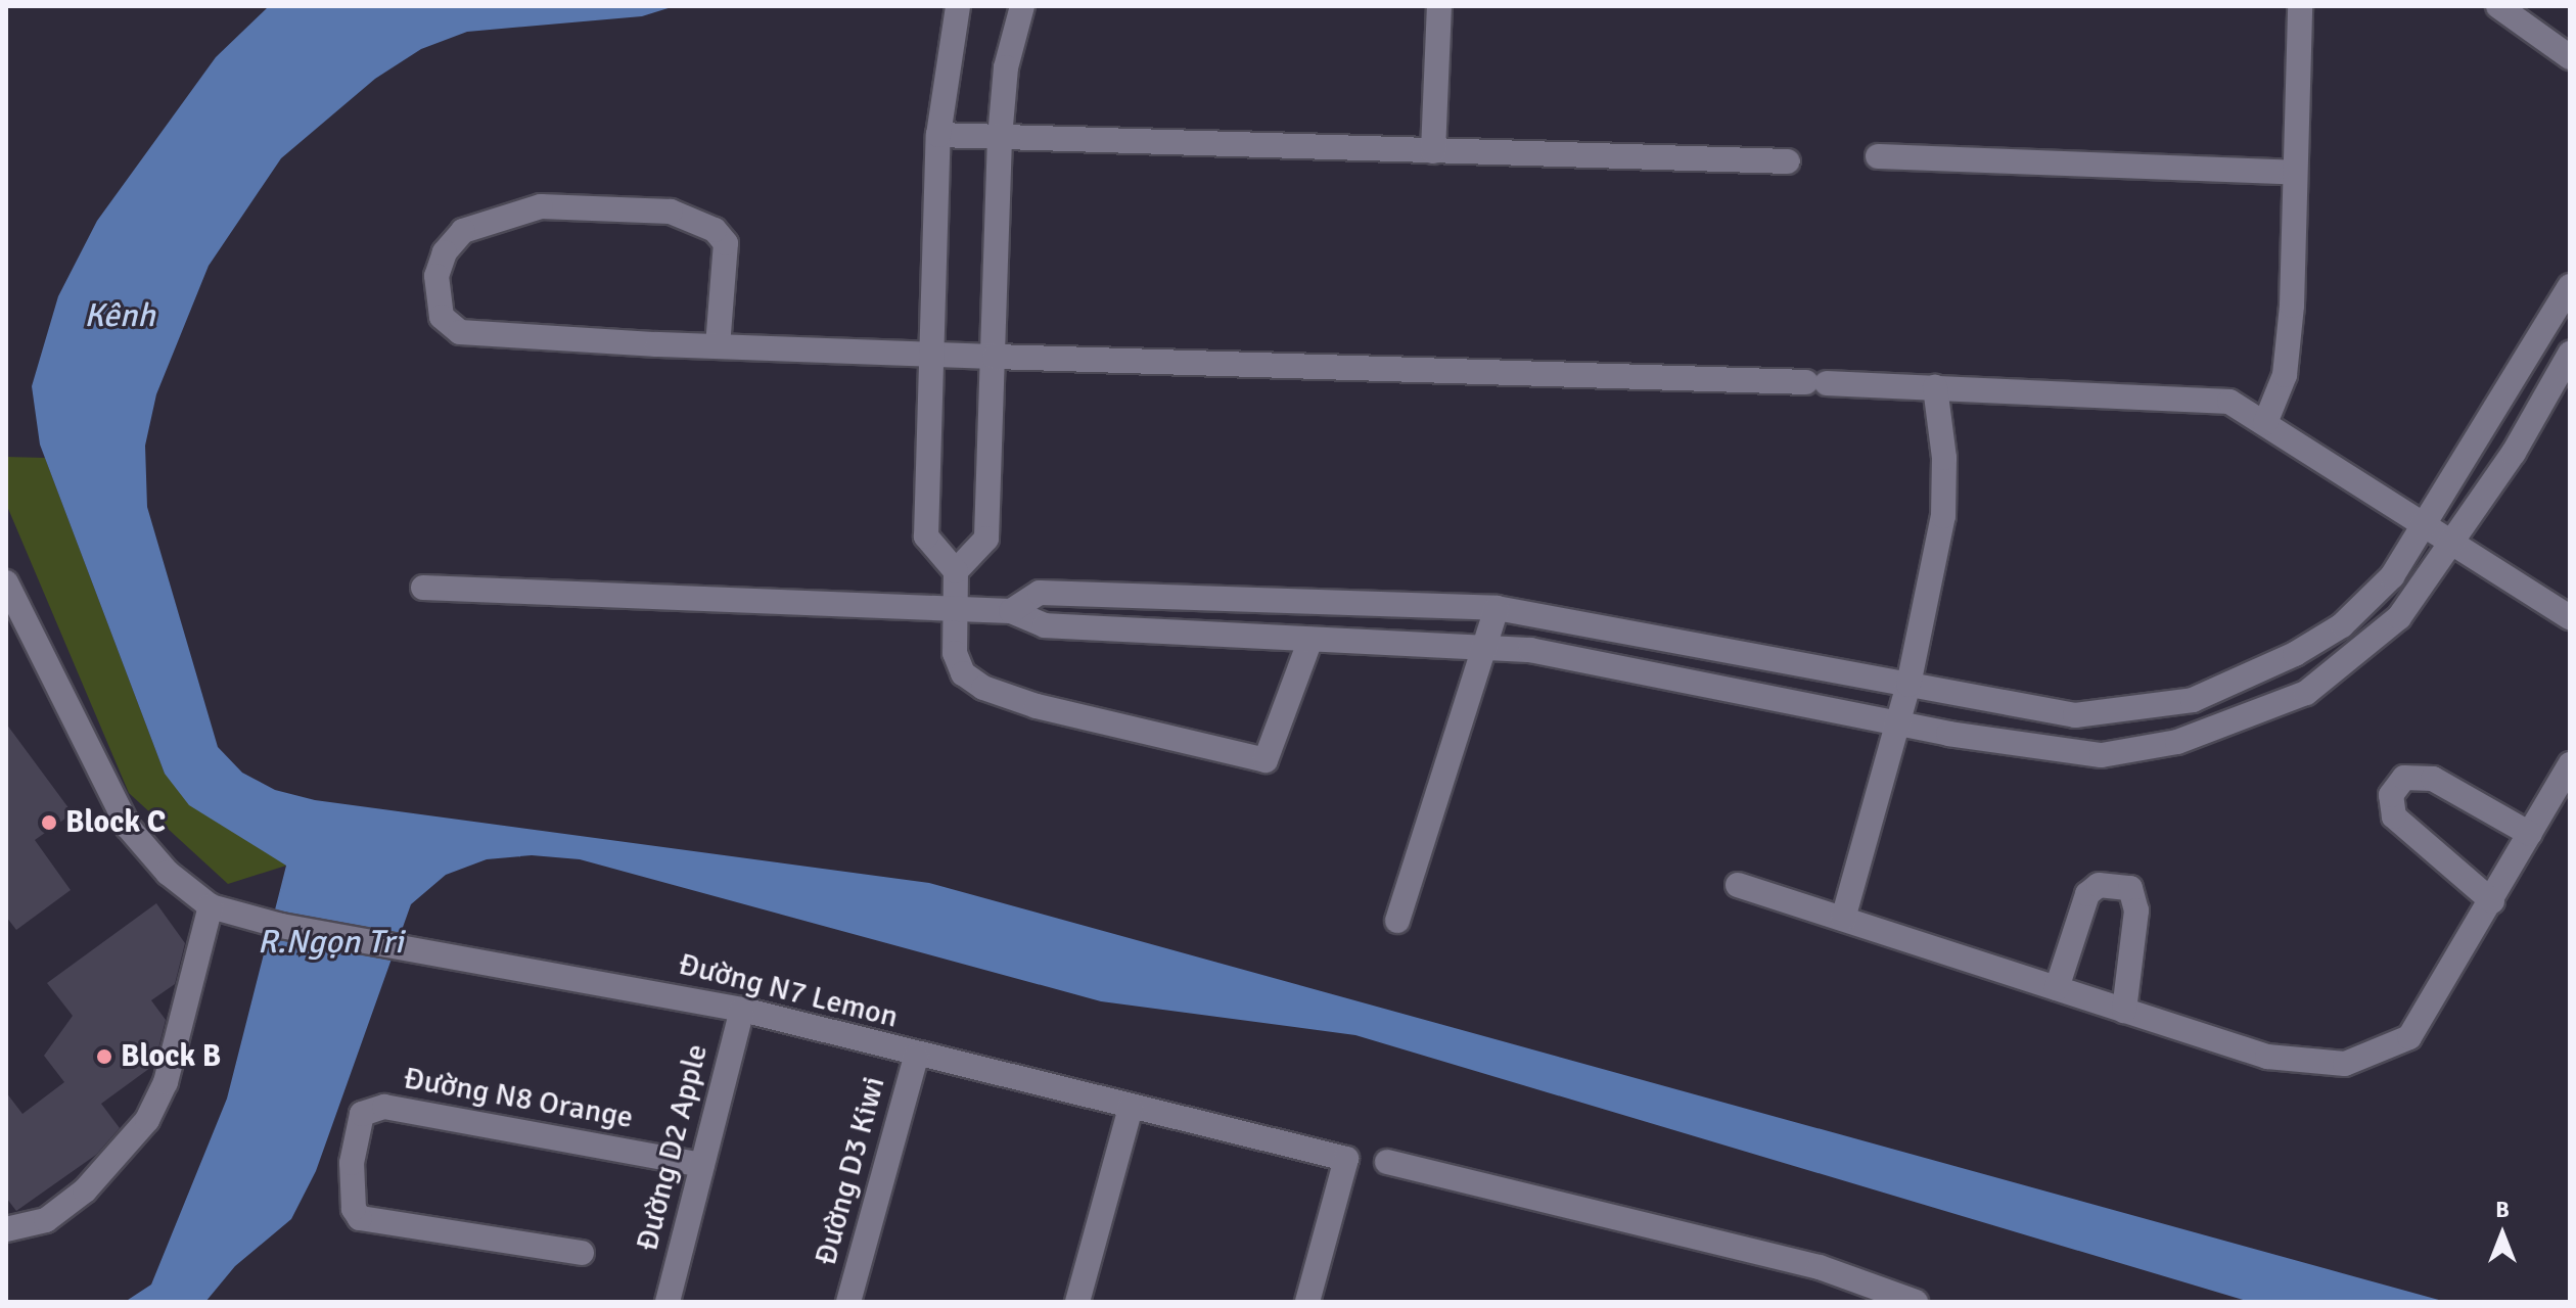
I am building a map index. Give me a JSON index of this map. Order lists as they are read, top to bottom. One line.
{"streets":{"street":["Đường N7 Lemon","Đường N8 Orange","Đường D2 Apple","Đường D3 Kiwi"]},"crossings":[["Đường N7 Lemon","Đường D2 Apple"],["Đường N7 Lemon","Đường D3 Kiwi"],["Đường N8 Orange","Đường D2 Apple"]],"water":["Kênh","R.Ngọn Tri"],"places":["Block C","Block B"],"north":"top"}
